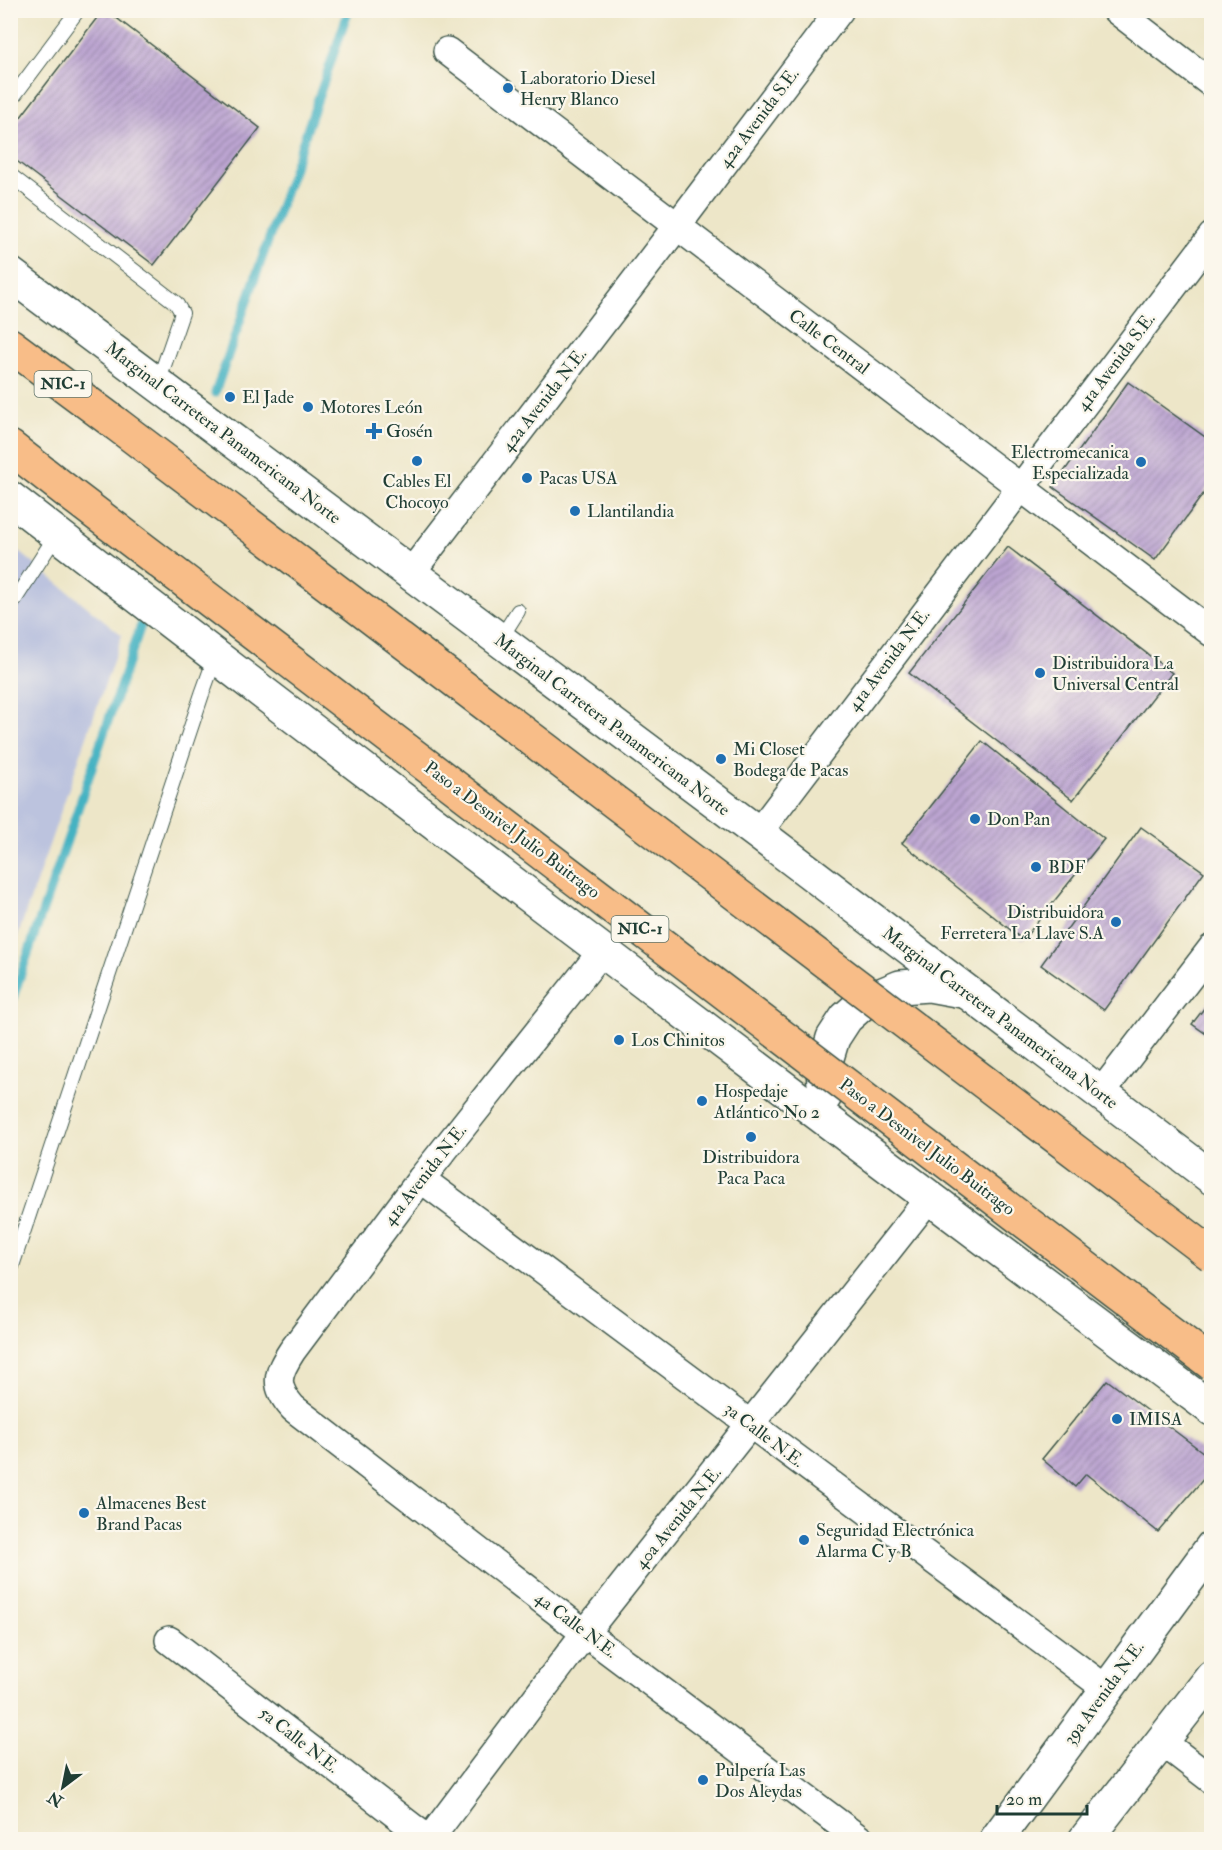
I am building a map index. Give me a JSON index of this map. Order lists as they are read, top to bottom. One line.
{"streets":{"highway":["NIC-1","Paso a Desnivel Julio Buitrago"],"street":["42a Avenida S.E.","Calle Central","41a Avenida S.E.","42a Avenida N.E.","Marginal Carretera Panamericana Norte","41a Avenida N.E.","3a Calle N.E.","40a Avenida N.E.","4a Calle N.E.","39a Avenida N.E.","5a Calle N.E."]},"crossings":[["42a Avenida S.E.","Calle Central"],["42a Avenida S.E.","42a Avenida N.E."],["Calle Central","41a Avenida S.E."],["Calle Central","42a Avenida N.E."],["Calle Central","41a Avenida N.E."],["41a Avenida S.E.","41a Avenida N.E."],["42a Avenida N.E.","Marginal Carretera Panamericana Norte"],["Marginal Carretera Panamericana Norte","41a Avenida N.E."],["41a Avenida N.E.","3a Calle N.E."],["41a Avenida N.E.","4a Calle N.E."],["3a Calle N.E.","40a Avenida N.E."],["3a Calle N.E.","39a Avenida N.E."],["40a Avenida N.E.","4a Calle N.E."],["40a Avenida N.E.","5a Calle N.E."]],"places":{"other":["Laboratorio Diesel Henry Blanco","El Jade","Motores León","Cables El Chocoyo","Electromecanica Especializada","Pacas USA","Llantilandia","Distribuidora La Universal Central","Mi Closet Bodega de Pacas","Don Pan","BDF","Distribuidora Ferretera La Llave S.A","Los Chinitos","Hospedaje Atlántico No 2","Distribuidora Paca Paca","IMISA","Almacenes Best Brand Pacas","Seguridad Electrónica Alarma C y B","Pulpería Las Dos Aleydas"],"health":["Gosén"]},"scale_bar":"20 m","north":"bottom left"}
